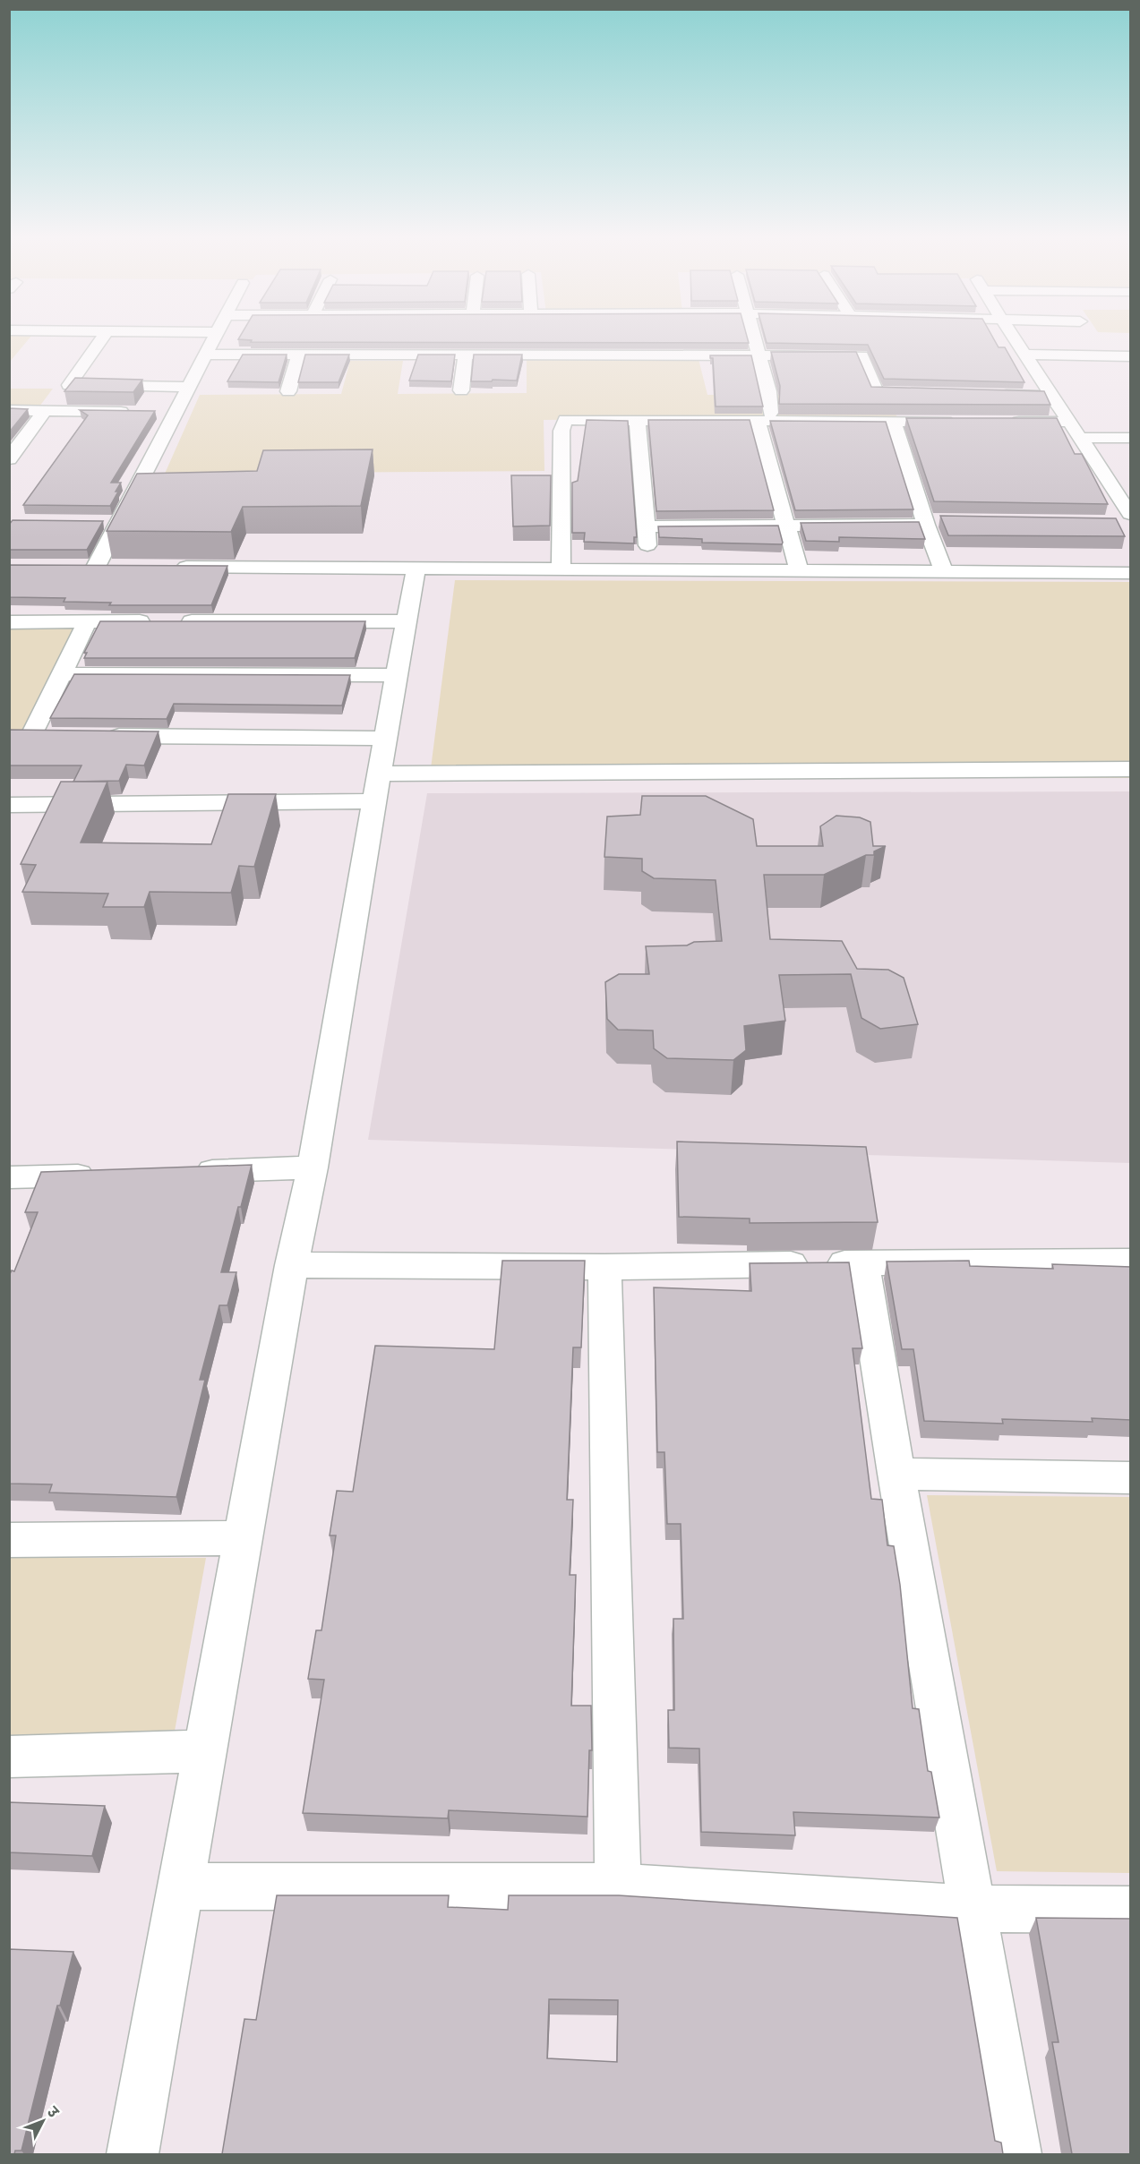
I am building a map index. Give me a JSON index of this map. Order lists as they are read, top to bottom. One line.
{"north":"top right"}
